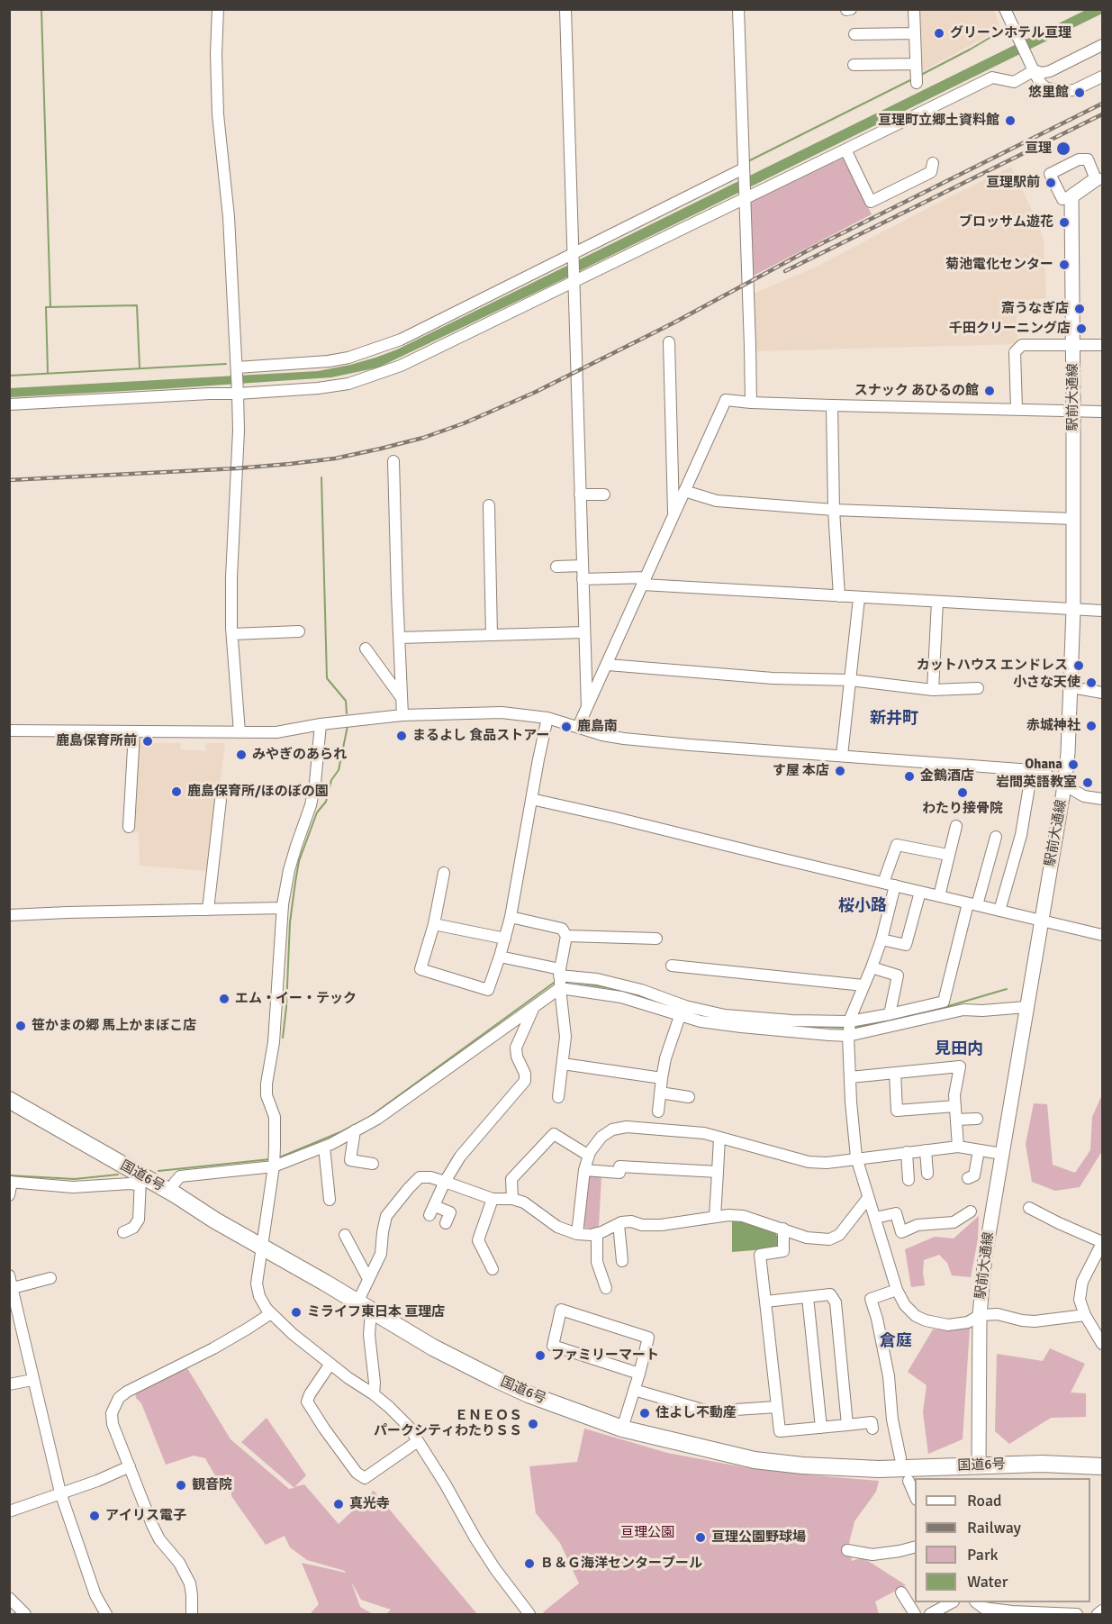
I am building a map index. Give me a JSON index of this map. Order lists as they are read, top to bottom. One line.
{"streets":{"highway":["国道6号"],"main road":["駅前大通線"]},"crossings":[["駅前大通線","国道6号"]],"districts":["新井町","桜小路","見田内","倉庭"],"parks":["亘理公園"],"places":["グリーンホテル亘理","悠里館","亘理町立郷土資料館","亘理","亘理駅前","ブロッサム遊花","菊池電化センター","斎うなぎ店","千田クリーニング店","スナック あひるの館","カットハウス エンドレス","小さな天使","赤城神社","鹿島南","まるよし 食品ストアー","鹿島保育所前","みやぎのあられ","Ohana","す屋 本店","金鶴酒店","岩間英語教室","鹿島保育所/ほのぼの園","わたり接骨院","エム・イー・テック","笹かまの郷 馬上かまぼこ店","ミライフ東日本 亘理店","ファミリーマート","住よし不動産","ＥＮＥＯＳ パークシティわたりＳＳ","観音院","真光寺","アイリス電子","亘理公園野球場","Ｂ＆Ｇ海洋センタープール"],"legend":["Road","Railway","Park","Water"]}
